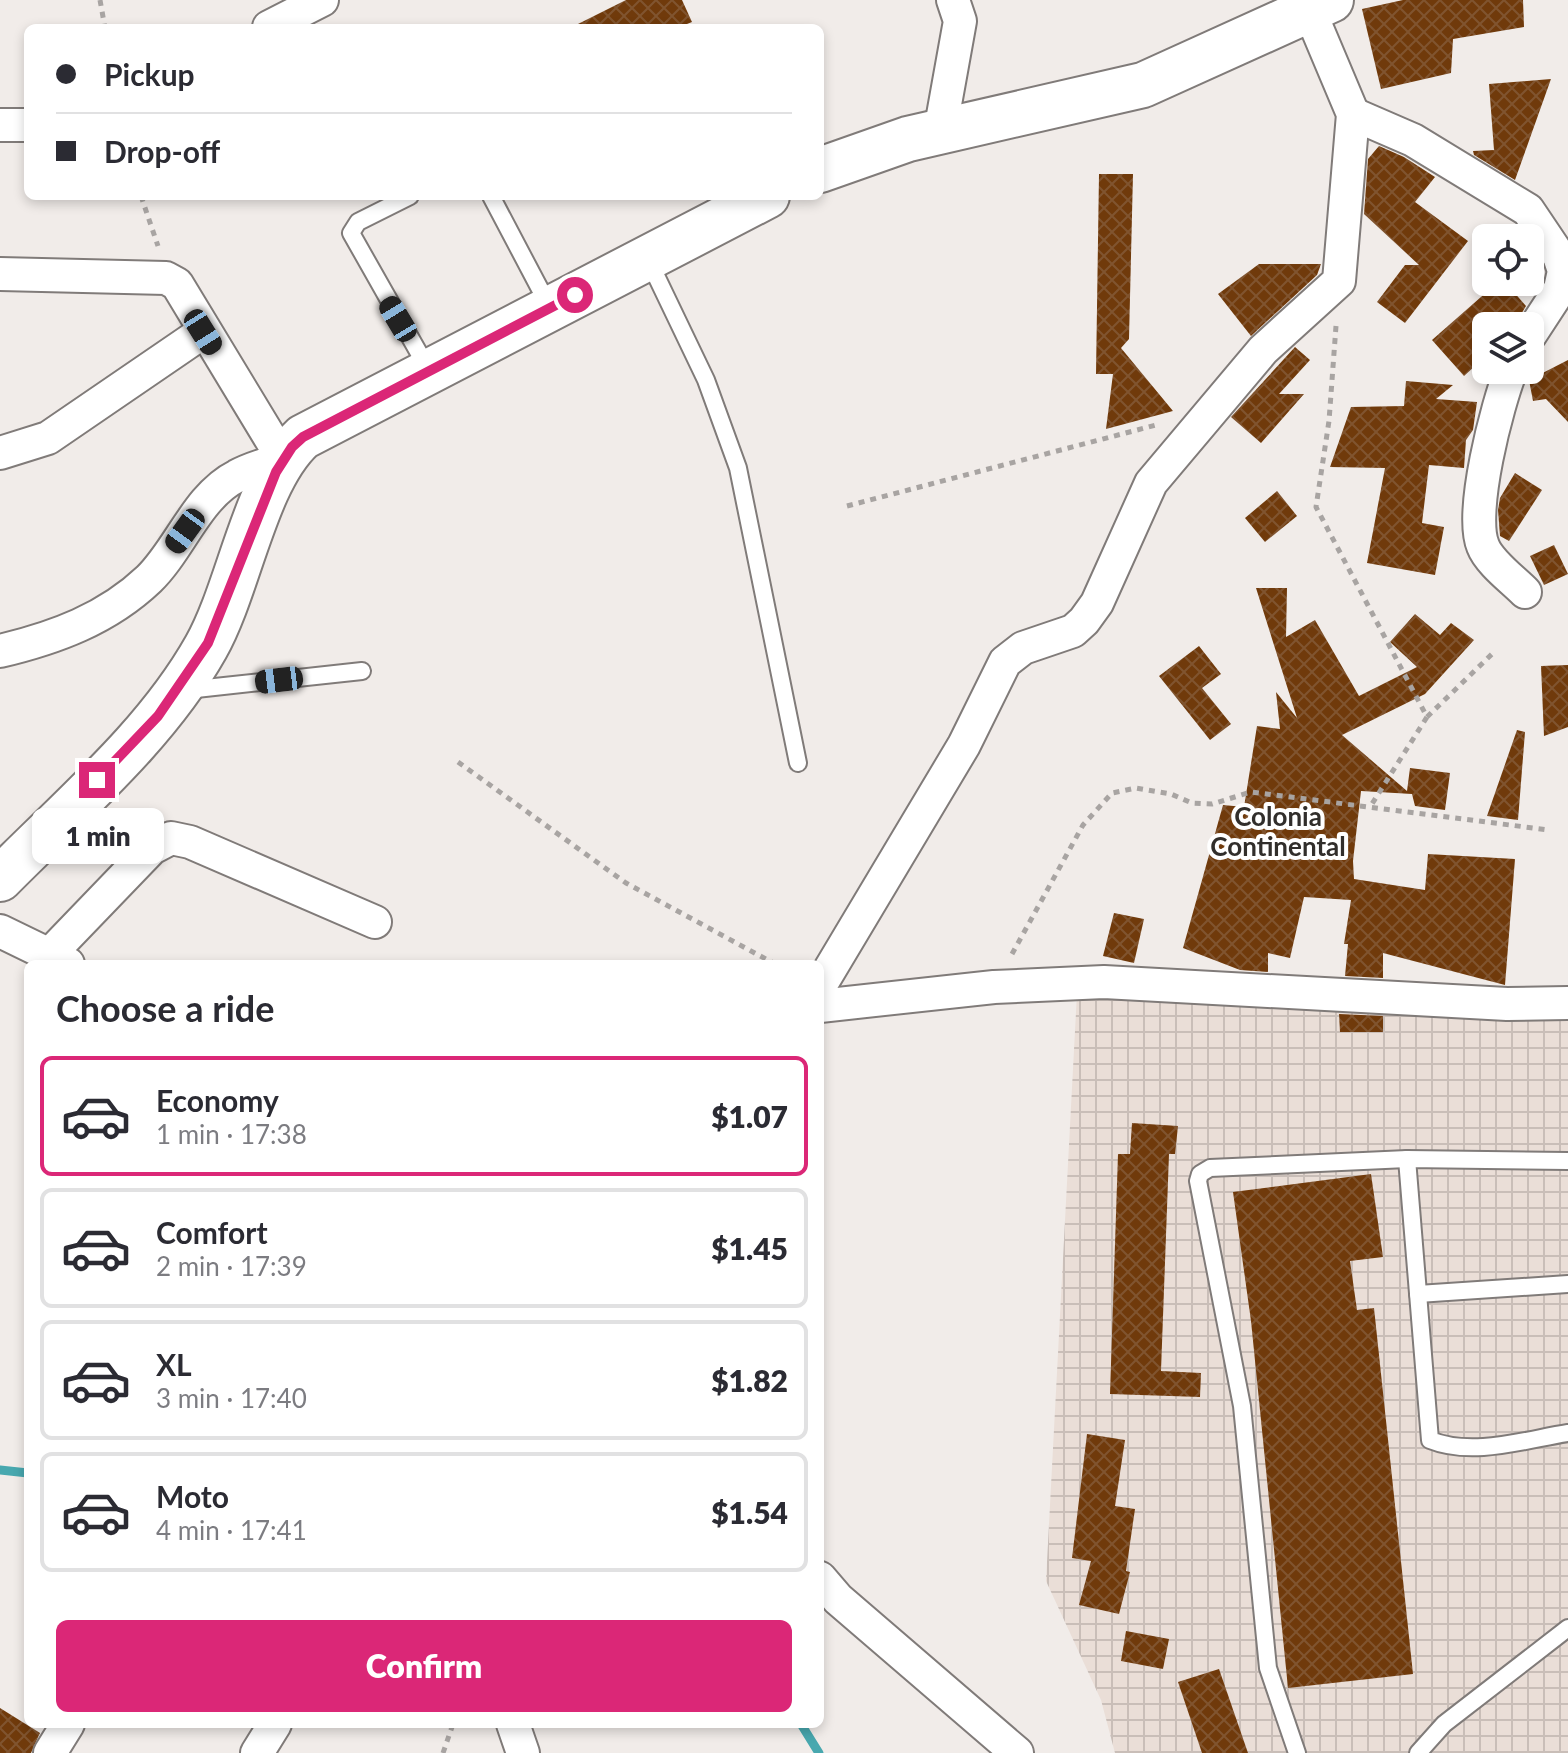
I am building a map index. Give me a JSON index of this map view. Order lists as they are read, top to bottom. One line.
{"districts":["Colonia Continental"],"page":{"banner":["Pickup","Drop-off"],"bubble":"1 min","heading":"Choose a ride","list":[{"name":"Economy","note":"1 min · 17:38","value":"$1.07"},{"name":"Comfort","note":"2 min · 17:39","value":"$1.45"},{"name":"XL","note":"3 min · 17:40","value":"$1.82"},{"name":"Moto","note":"4 min · 17:41","value":"$1.54"}],"buttons":"Confirm"}}
